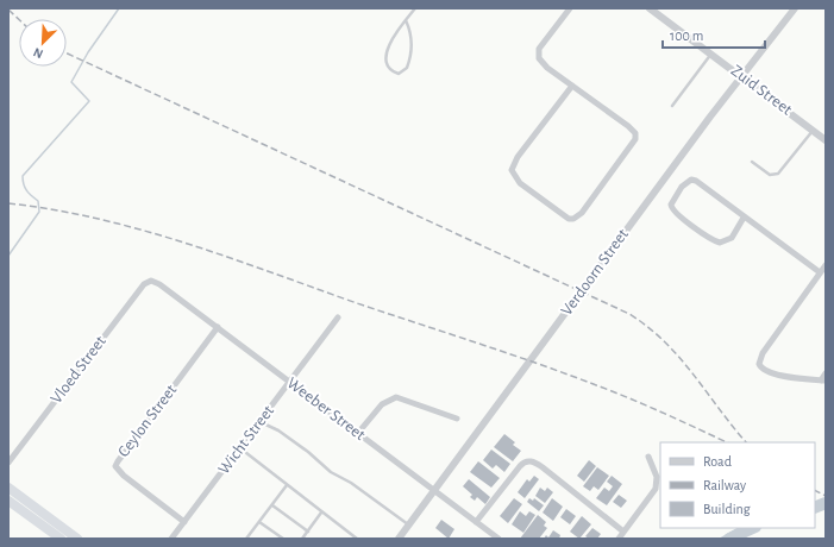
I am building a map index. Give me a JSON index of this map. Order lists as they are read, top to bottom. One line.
{"streets":{"street":["Zuid Street","Verdoorn Street","Vloed Street","Weeber Street","Ceylon Street","Wicht Street"]},"crossings":[["Zuid Street","Verdoorn Street"],["Verdoorn Street","Weeber Street"],["Vloed Street","Weeber Street"],["Weeber Street","Ceylon Street"],["Weeber Street","Wicht Street"],["Ceylon Street","Wicht Street"]],"legend":["Road","Railway","Building"],"scale_bar":"100 m","north":"bottom left"}
